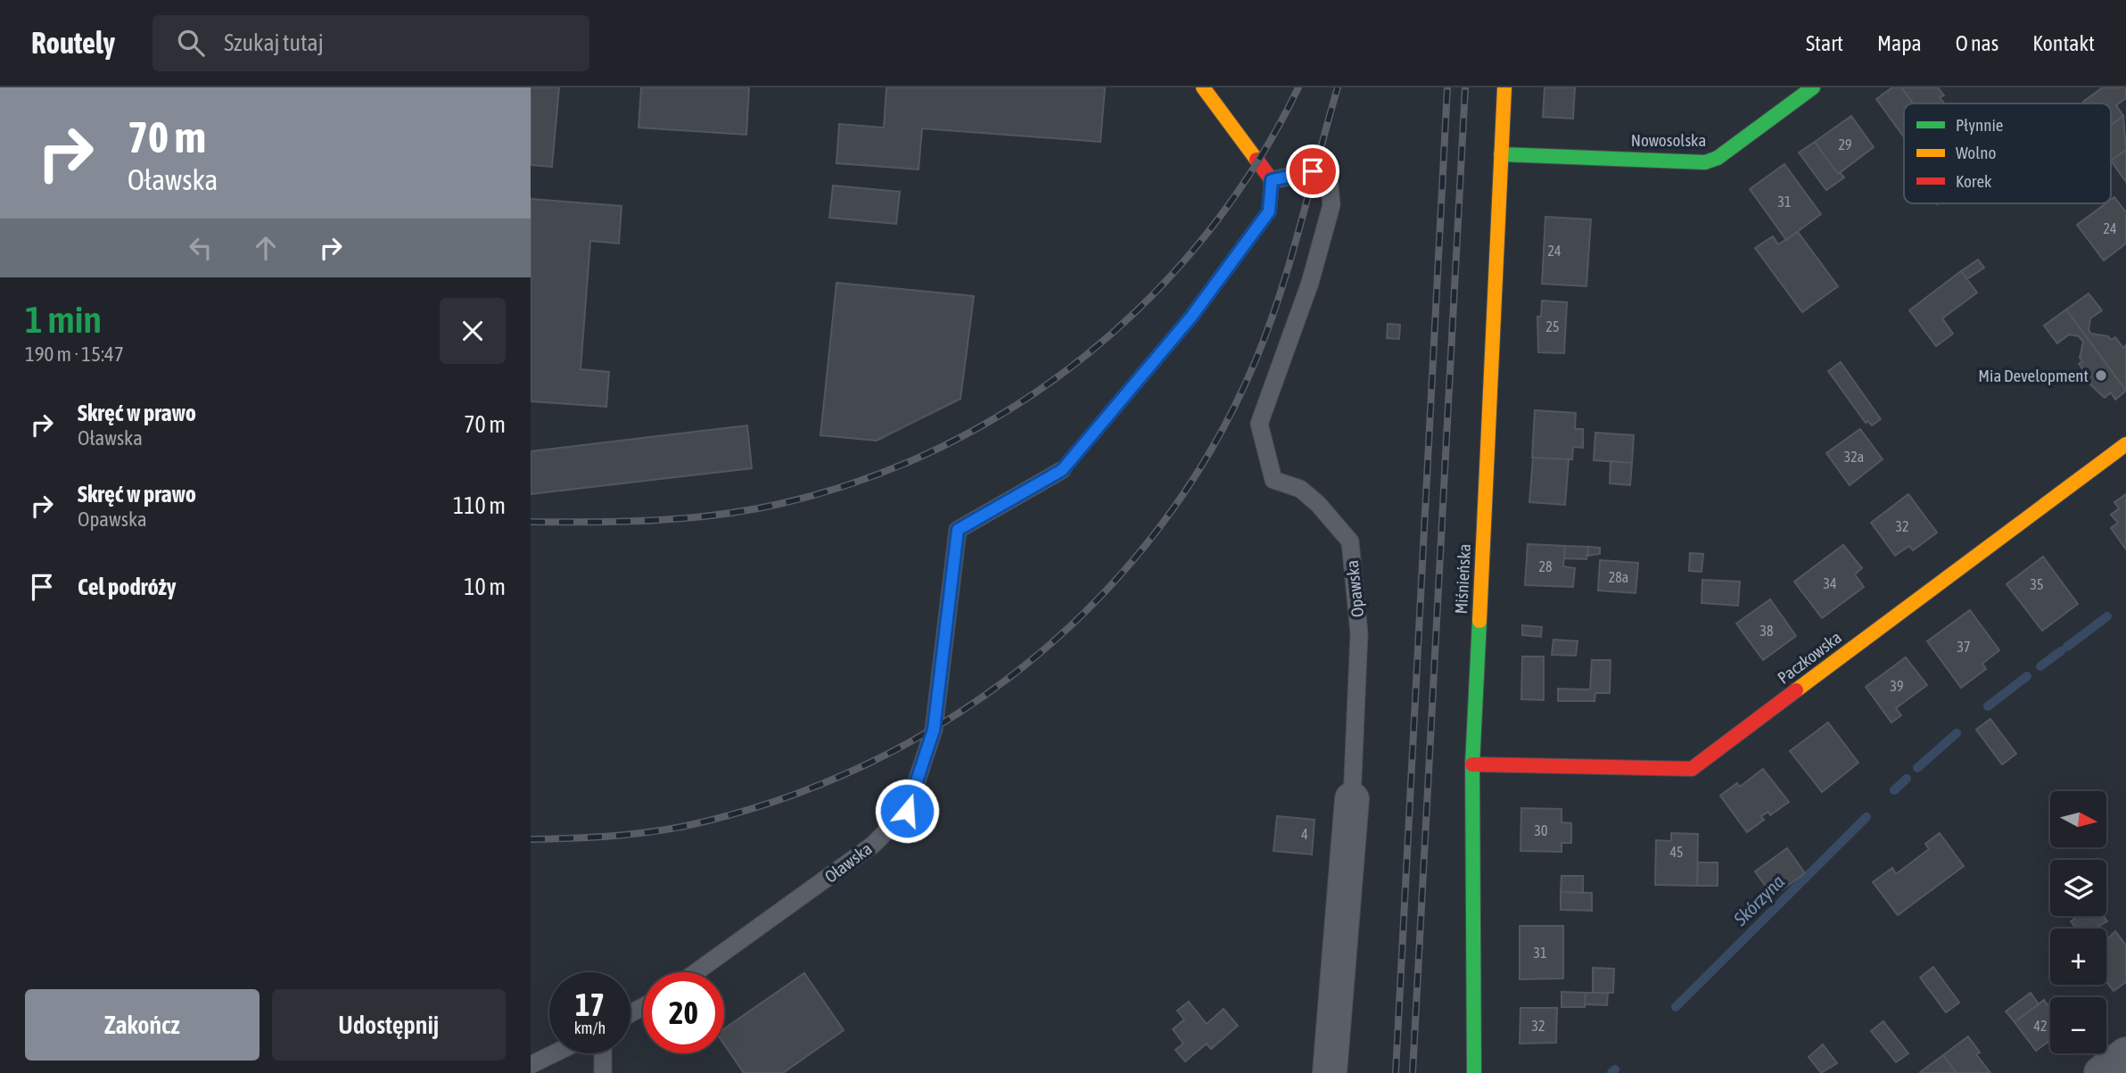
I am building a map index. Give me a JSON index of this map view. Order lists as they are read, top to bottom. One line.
{"streets":{"street":["Nowosolska","Miśnieńska","Opawska","Paczkowska","Oławska"]},"crossings":[["Nowosolska","Miśnieńska"],["Miśnieńska","Paczkowska"],["Opawska","Oławska"]],"water":["Skórzyna"],"places":["Mia Development"],"house_numbers":["29","31","24","24","25","32a","32","28","28a","34","35","38","37","39","30","4","45","31","32","42"],"legend":["Płynnie","Wolno","Korek"],"north":"right","page":{"header":"Routely","search":"Szukaj tutaj","nav":["Start","Mapa","O nas","Kontakt"],"turn":["70 m","Oławska"],"heading":["1 min","190 m · 15:47"],"list":[{"name":"Skręć w prawo","note":"Oławska","value":"70 m"},{"name":"Skręć w prawo","note":"Opawska","value":"110 m"},{"name":"Cel podróży","value":"10 m"}],"map_buttons":["+","−"],"speed":"17 km/h","limit":"20","buttons":["Zakończ","Udostępnij"]}}
